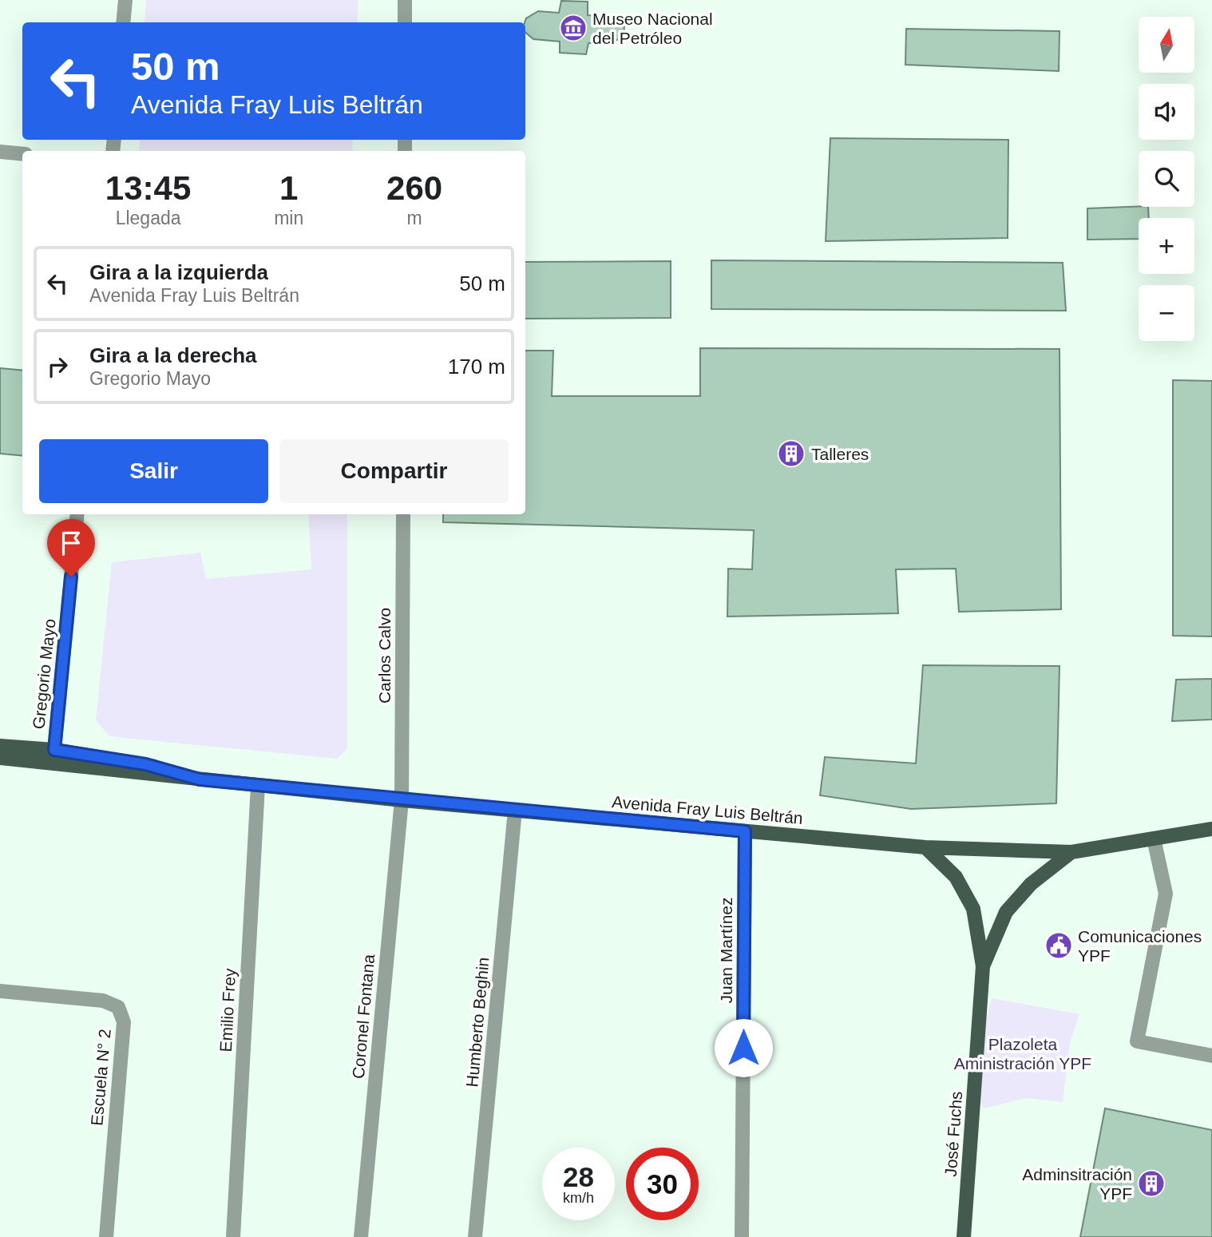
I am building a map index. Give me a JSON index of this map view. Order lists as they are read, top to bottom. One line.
{"streets":{"main road":["Avenida Fray Luis Beltrán","José Fuchs"],"street":["Carlos Calvo","Gregorio Mayo","Juan Martínez","Emilio Frey","Coronel Fontana","Humberto Beghin","Escuela N° 2"]},"crossings":[["Carlos Calvo","Avenida Fray Luis Beltrán"],["Carlos Calvo","Coronel Fontana"],["Gregorio Mayo","Avenida Fray Luis Beltrán"],["Avenida Fray Luis Beltrán","Juan Martínez"],["Avenida Fray Luis Beltrán","Emilio Frey"],["Avenida Fray Luis Beltrán","Coronel Fontana"],["Avenida Fray Luis Beltrán","Humberto Beghin"],["Avenida Fray Luis Beltrán","José Fuchs"]],"parks":["Plazoleta Aministración YPF"],"places":{"museum":["Museo Nacional del Petróleo"],"building":["Talleres","Adminsitración YPF"],"public building":["Comunicaciones YPF"]},"north":"top","page":{"map_buttons":["+","−"],"turn":["50 m","Avenida Fray Luis Beltrán"],"eta":["13:45","Llegada","1","min","260","m"],"list":[{"name":"Gira a la izquierda","note":"Avenida Fray Luis Beltrán","value":"50 m"},{"name":"Gira a la derecha","note":"Gregorio Mayo","value":"170 m"}],"buttons":["Salir","Compartir"],"speed":"28 km/h","limit":"30"}}
